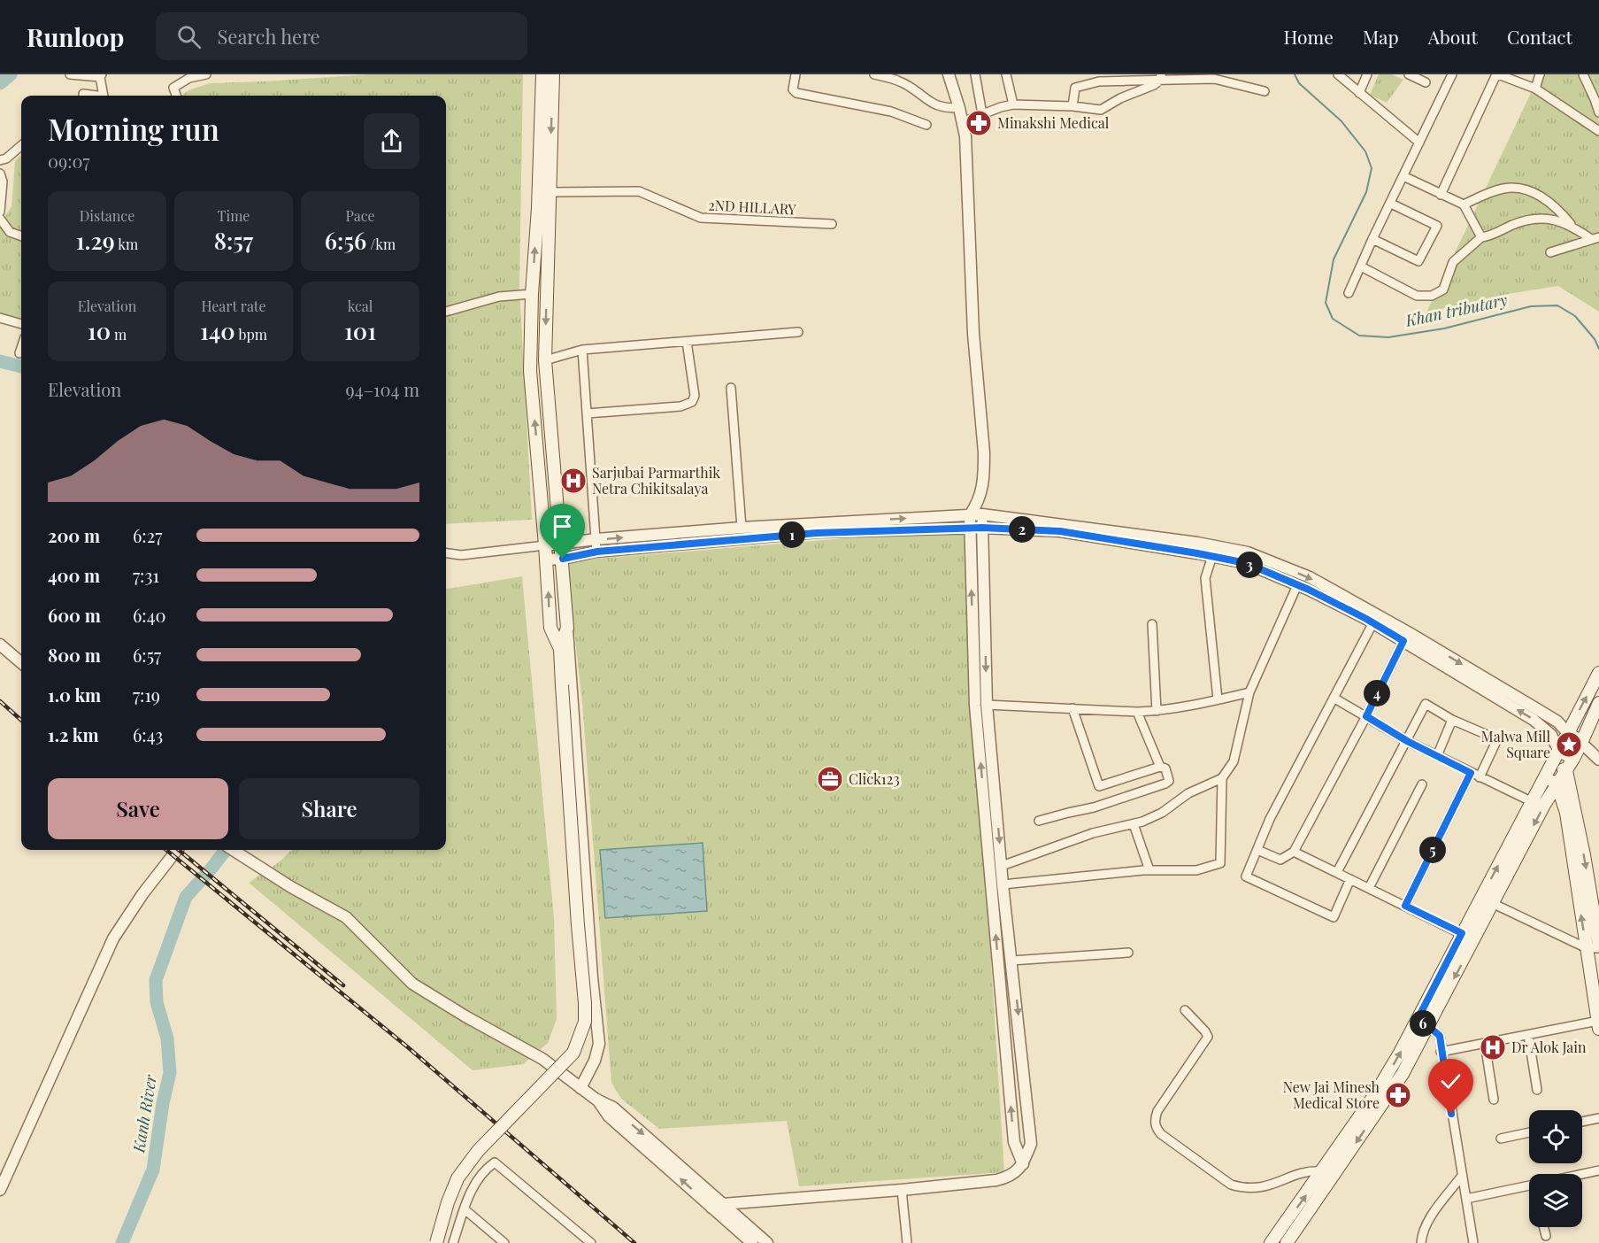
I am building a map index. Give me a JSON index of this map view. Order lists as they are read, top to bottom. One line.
{"streets":{"street":["2ND HILLARY"]},"water":["Khan tributary","Kanh River"],"places":{"pharmacy":["Minakshi Medical","New Jai Minesh Medical Store"],"hospital":["Sarjubai Parmarthik Netra Chikitsalaya","Dr Alok Jain"],"place":["Malwa Mill Square"],"office":["Click123"]},"page":{"header":"Runloop","search":"Search here","nav":["Home","Map","About","Contact"],"heading":["Morning run","09:07"],"stats":[["Distance","1.29 km"],["Time","8:57"],["Pace","6:56 /km"],["Elevation","10 m"],["Heart rate","140 bpm"],["kcal","101"]],"chart":["Elevation","94–104 m"],"list":[{"name":"200 m","note":"6:27"},{"name":"400 m","note":"7:31"},{"name":"600 m","note":"6:40"},{"name":"800 m","note":"6:57"},{"name":"1.0 km","note":"7:19"},{"name":"1.2 km","note":"6:43"}],"pins":["2","1","3","4","5","6"],"buttons":["Save","Share"]}}
